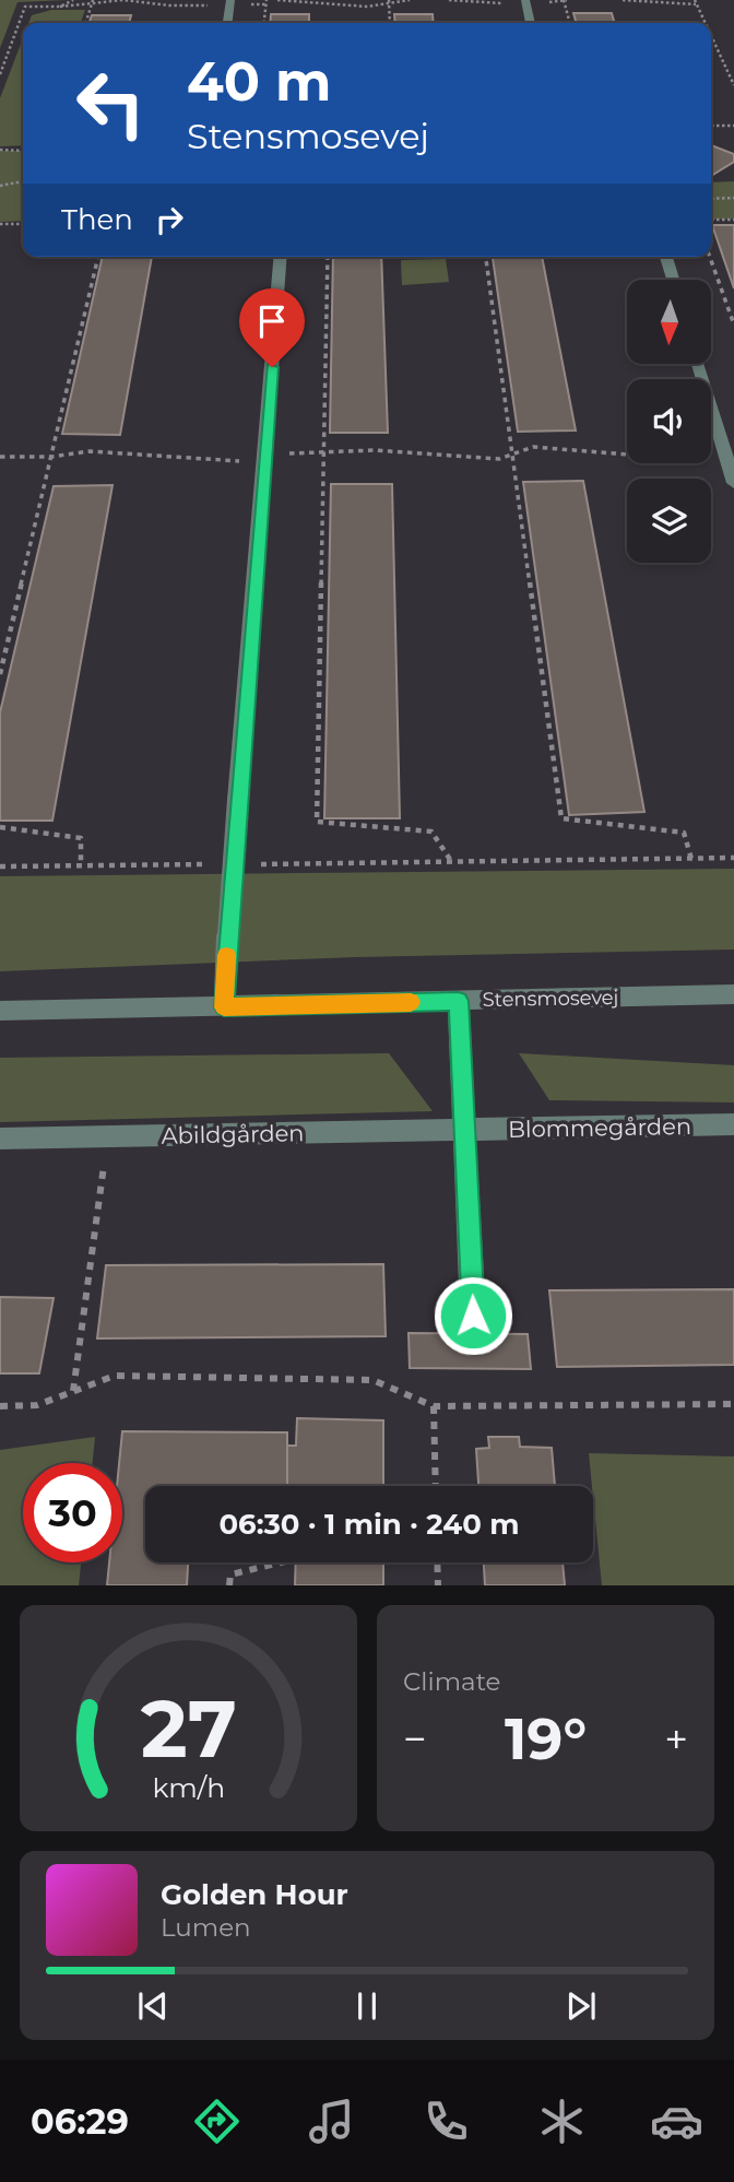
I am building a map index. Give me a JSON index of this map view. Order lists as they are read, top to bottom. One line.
{"streets":{"street":["Stensmosevej","Blommegården","Abildgården"]},"crossings":[["Blommegården","Abildgården"]],"north":"bottom","page":{"turn":["40 m","Stensmosevej"],"then":"Then","limit":"30","trip":"06:30 · 1 min · 240 m","tile":"Climate","heat":["−","19°","+"],"song":["Golden Hour","Lumen"],"tabs":"06:29","gauge":["27","km/h"]}}
